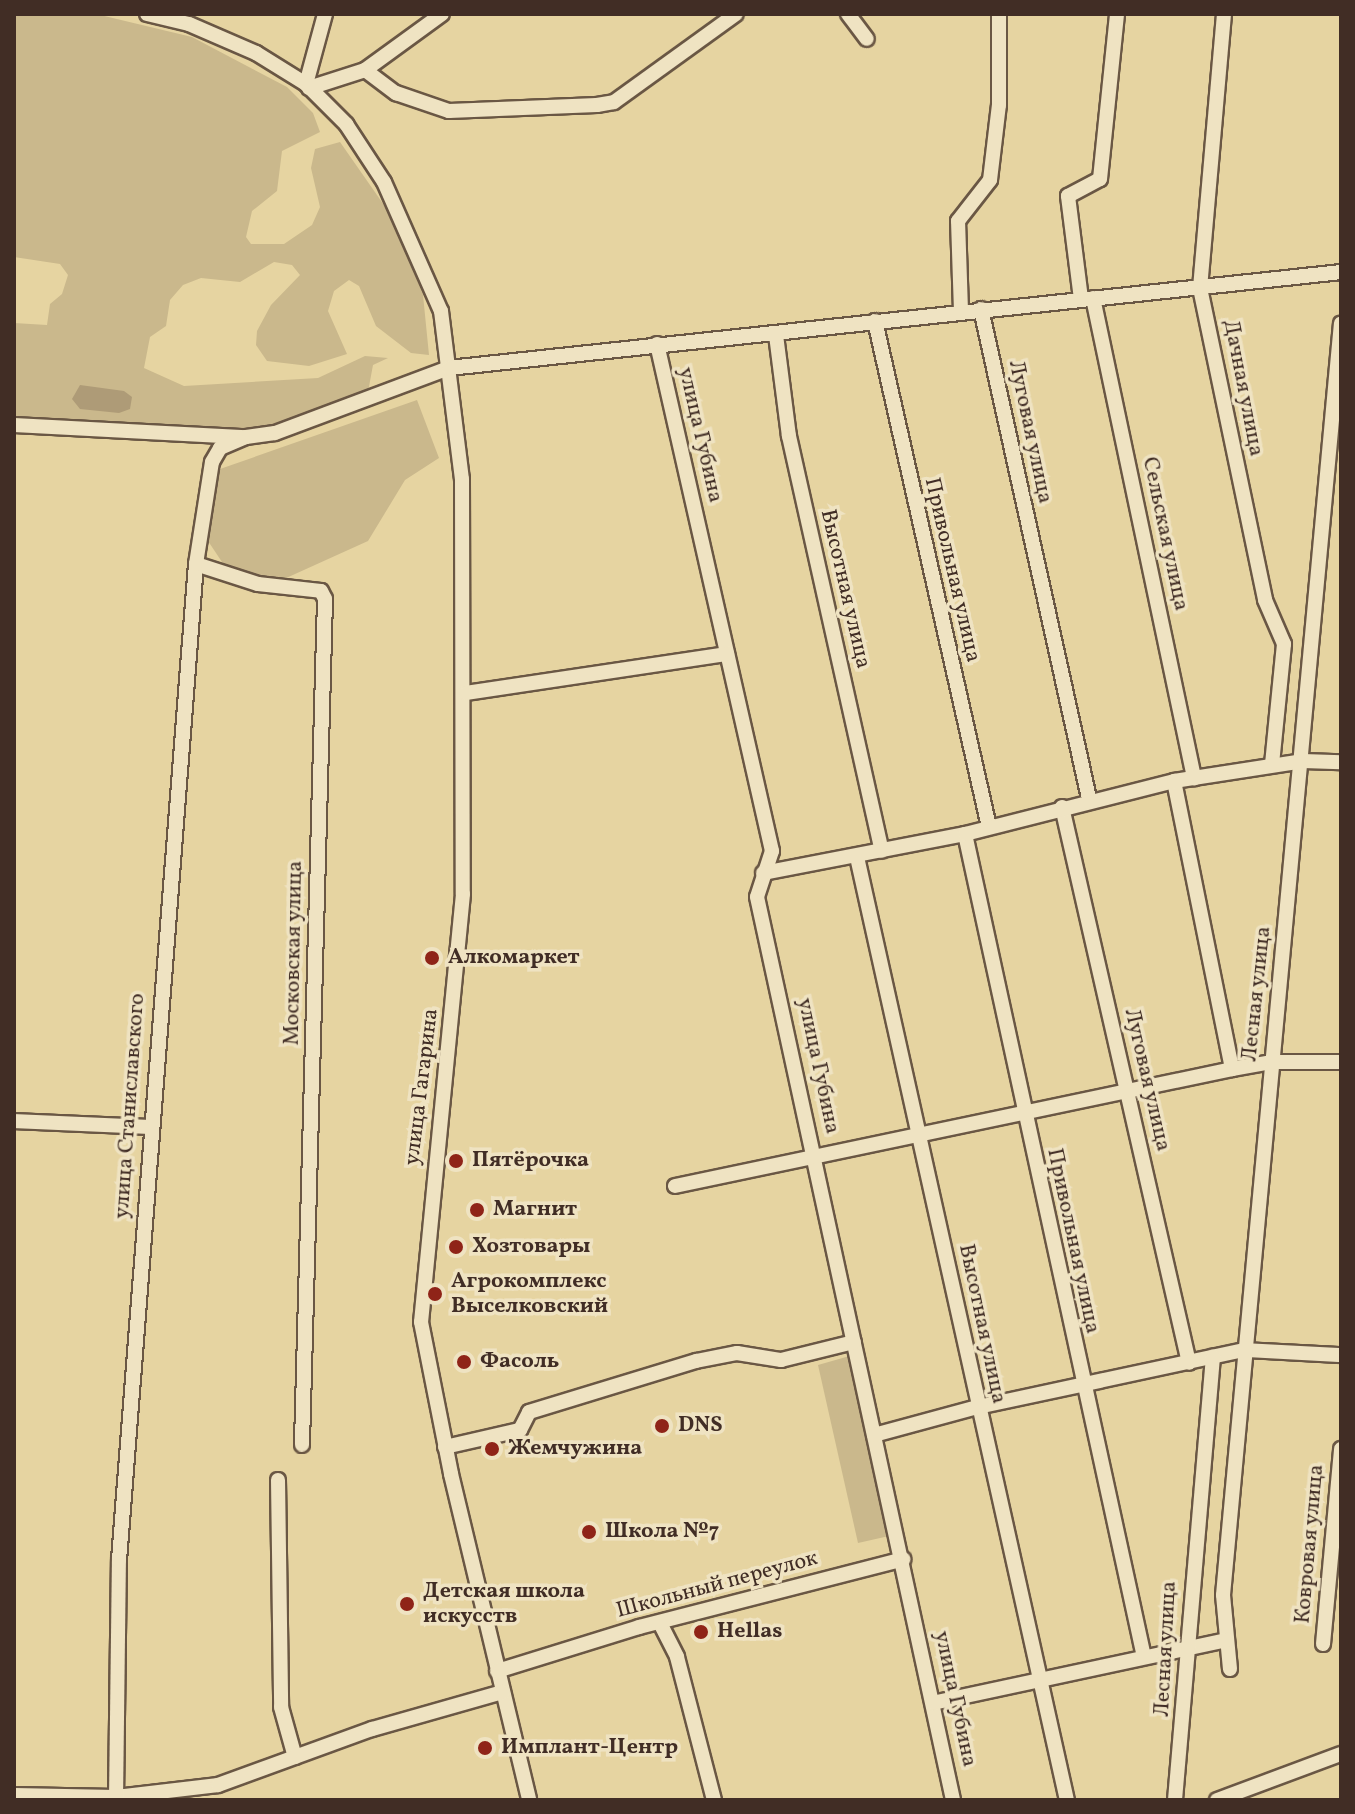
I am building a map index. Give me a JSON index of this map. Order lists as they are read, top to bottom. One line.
{"streets":{"street":["Дачная улица","Луговая улица","улица Губина","Сельская улица","Привольная улица","Высотная улица","Московская улица","Лесная улица","улица Гагарина","улица Станиславского","Ковровая улица","Школьный переулок"]},"crossings":[["улица Губина","Школьный переулок"],["Московская улица","улица Станиславского"],["улица Гагарина","Школьный переулок"]],"places":["Алкомаркет","Пятёрочка","Магнит","Хозтовары","Агрокомплекс Выселковский","Фасоль","DNS","Жемчужина","Школа №7","Детская школа искусств","Hellas","Имплант-Центр"]}
